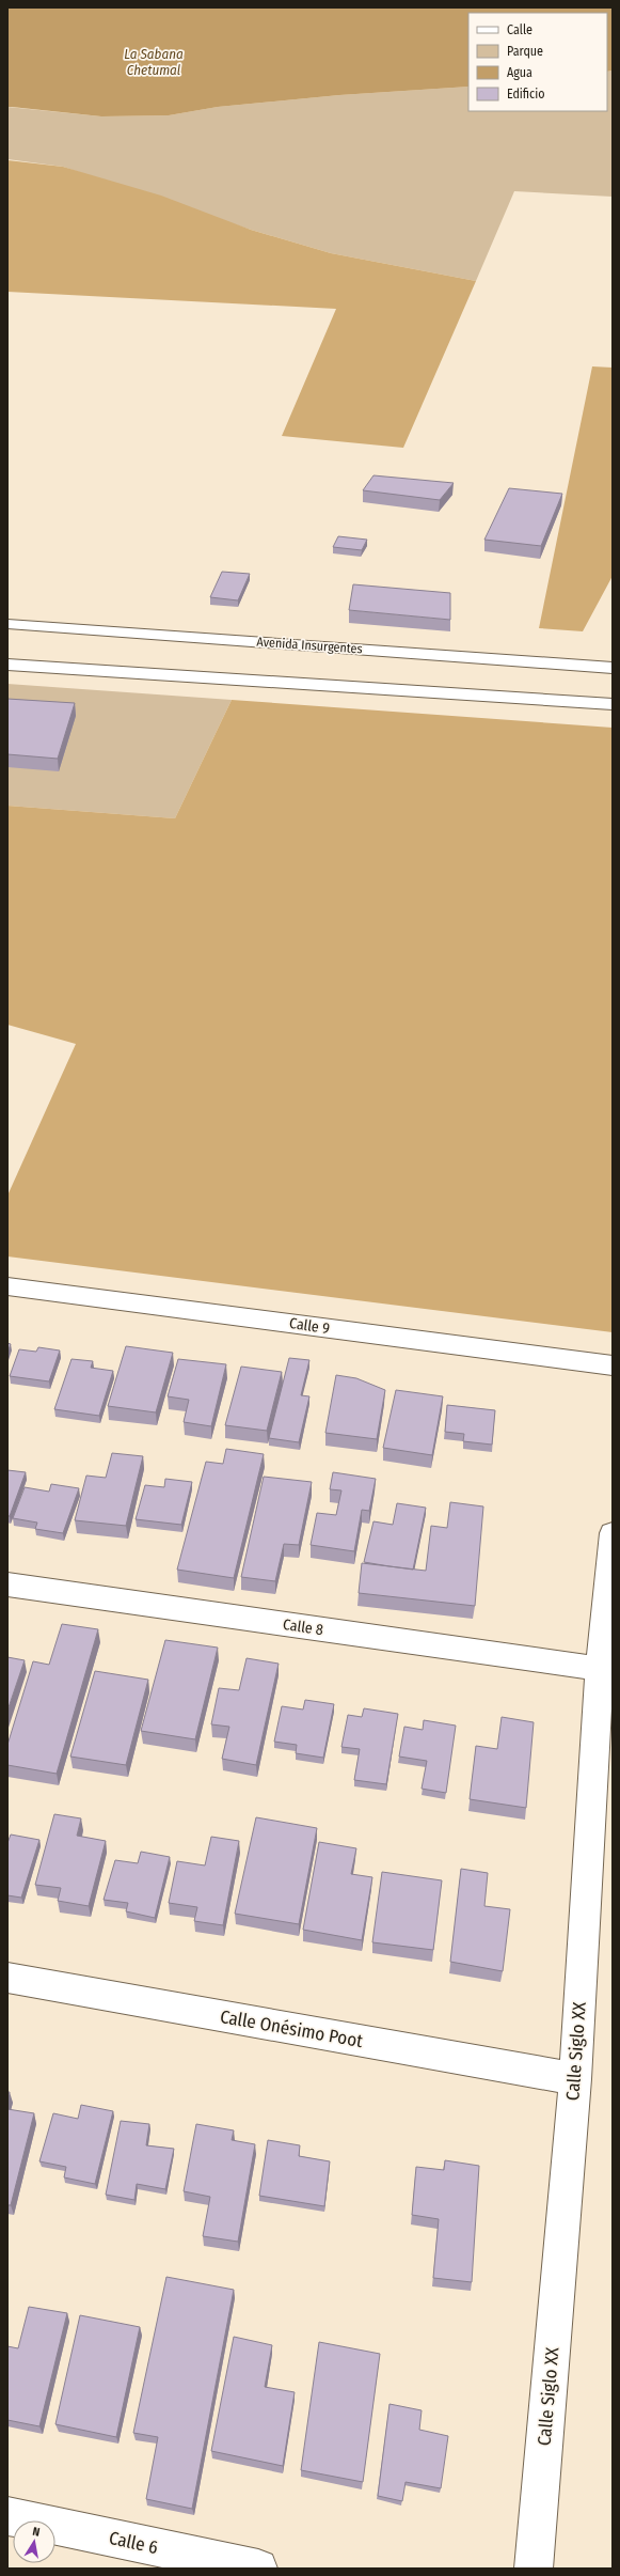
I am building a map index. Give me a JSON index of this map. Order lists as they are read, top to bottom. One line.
{"streets":{"street":["Avenida Insurgentes","Calle 9","Calle 8","Calle Onésimo Poot","Calle Siglo XX","Calle 6"]},"crossings":[["Calle 8","Calle Siglo XX"],["Calle Onésimo Poot","Calle Siglo XX"]],"water":["La Sabana Chetumal"],"legend":["Calle","Parque","Agua","Edificio"],"north":"top"}
